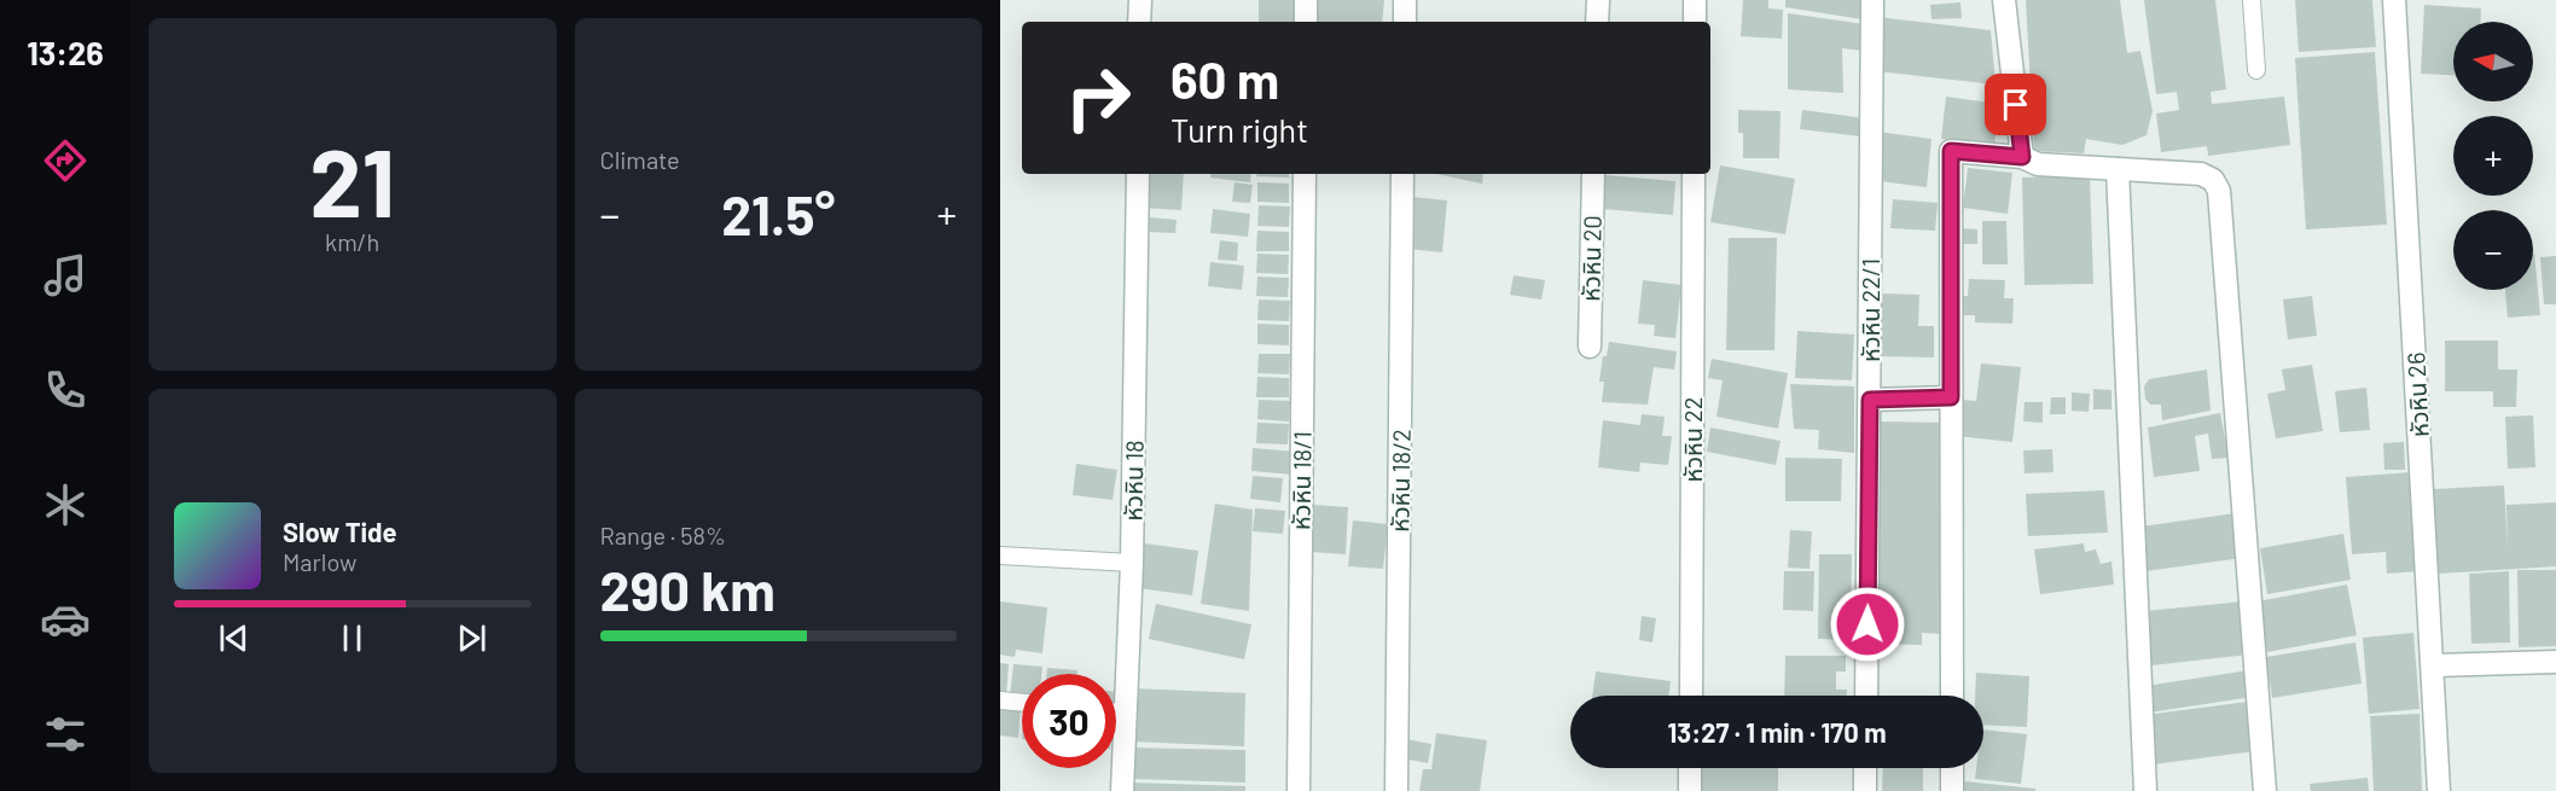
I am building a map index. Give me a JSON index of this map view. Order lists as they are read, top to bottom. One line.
{"streets":{"street":["หัวหิน 20","หัวหิน 22/1","หัวหิน 26","หัวหิน 22","หัวหิน 18","หัวหิน 18/1","หัวหิน 18/2"]},"north":"left","page":{"tabs":"13:26","tile":[["21","km/h"],"Climate",["Range · 58%","290 km"]],"map_buttons":["+","−"],"turn":["60 m","Turn right"],"heat":["−","21.5°","+"],"song":["Slow Tide","Marlow"],"limit":"30","trip":"13:27 · 1 min · 170 m"}}
